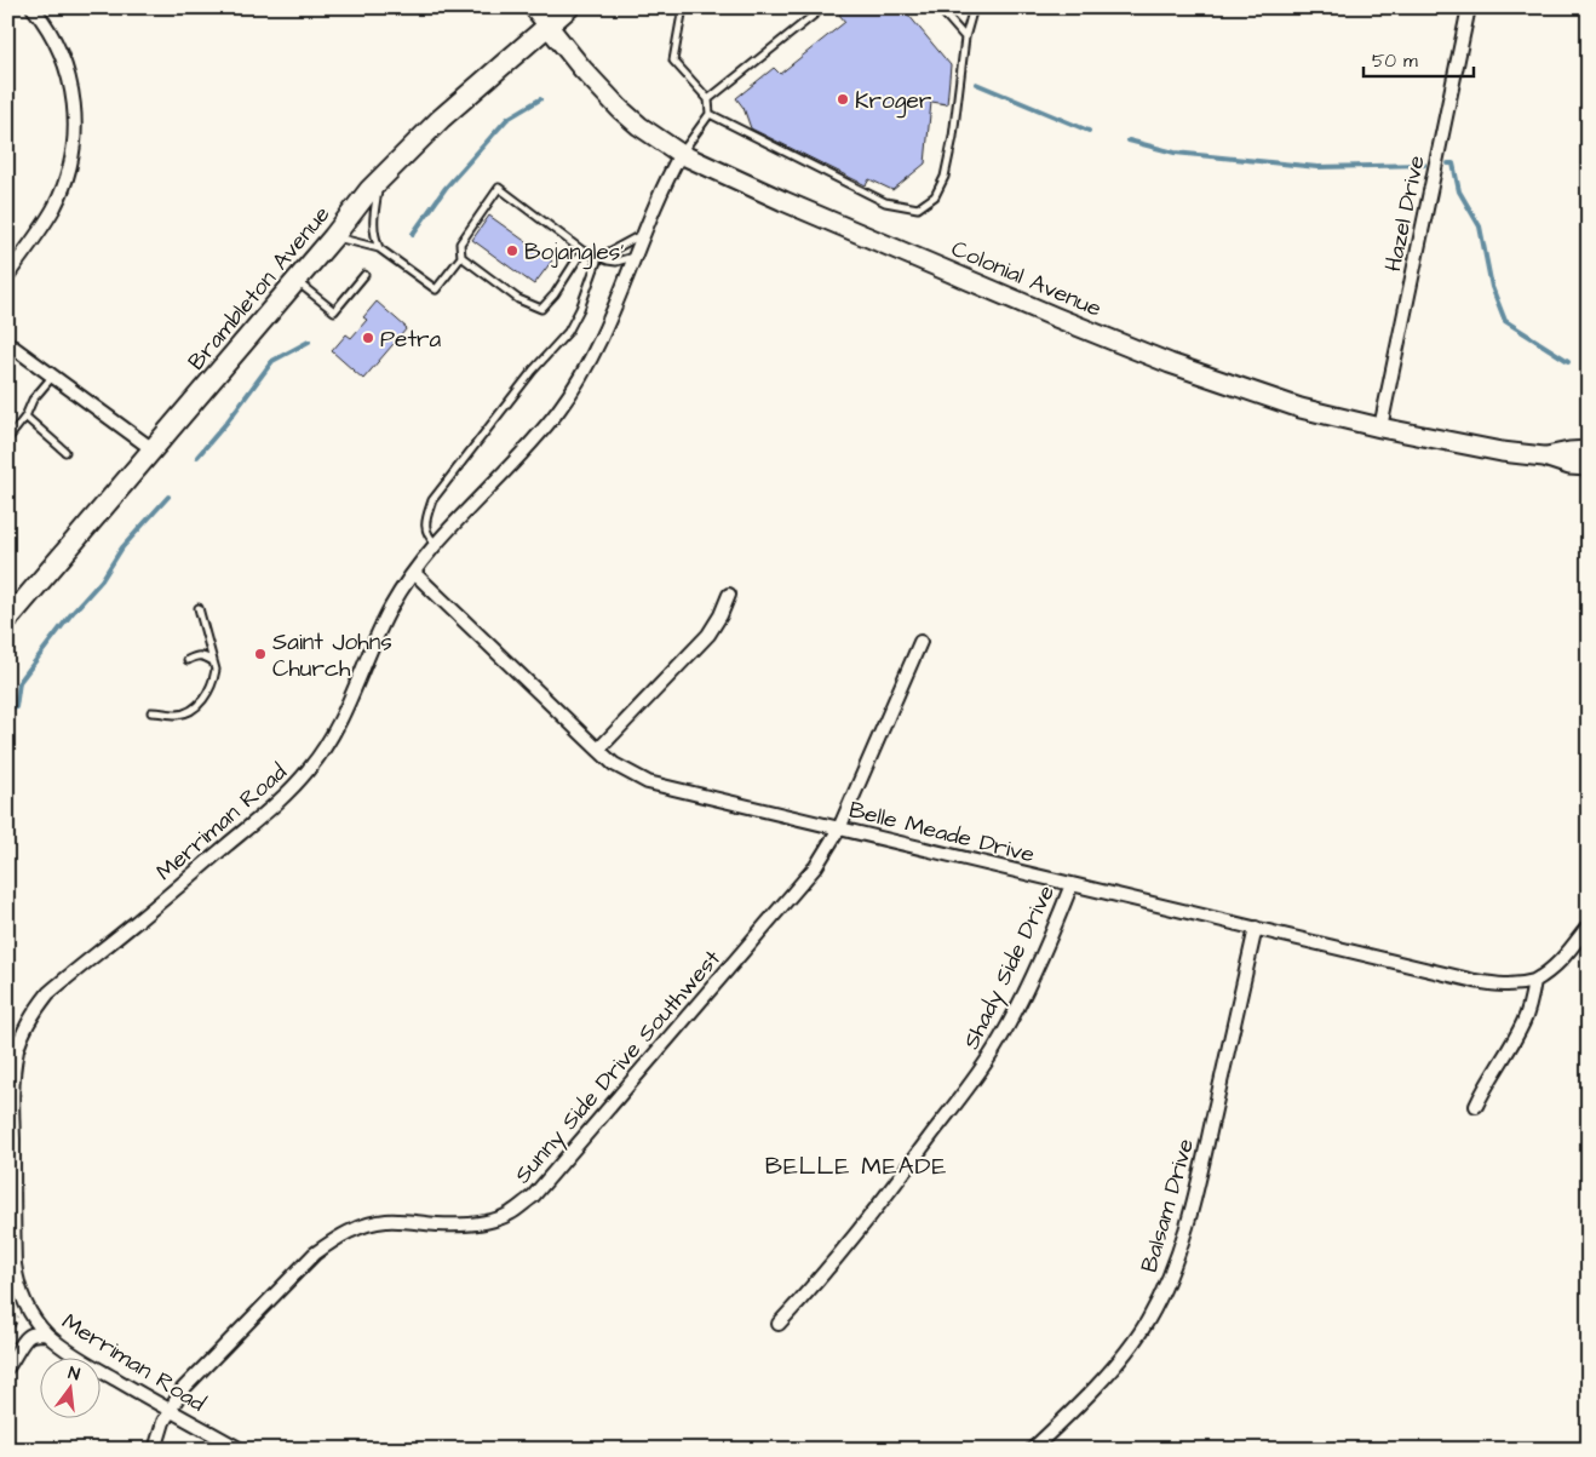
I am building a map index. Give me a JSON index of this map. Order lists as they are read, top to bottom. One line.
{"streets":{"main road":["Colonial Avenue","Brambleton Avenue"],"street":["Hazel Drive","Merriman Road","Belle Meade Drive","Shady Side Drive","Sunny Side Drive Southwest","Balsam Drive"]},"crossings":[["Hazel Drive","Colonial Avenue"],["Colonial Avenue","Brambleton Avenue"],["Colonial Avenue","Merriman Road"],["Merriman Road","Belle Meade Drive"],["Merriman Road","Sunny Side Drive Southwest"],["Belle Meade Drive","Shady Side Drive"],["Belle Meade Drive","Sunny Side Drive Southwest"],["Belle Meade Drive","Balsam Drive"]],"districts":["BELLE MEADE"],"places":["Kroger","Bojangles'","Petra","Saint Johns Church"],"scale_bar":"50 m","north":"top"}
